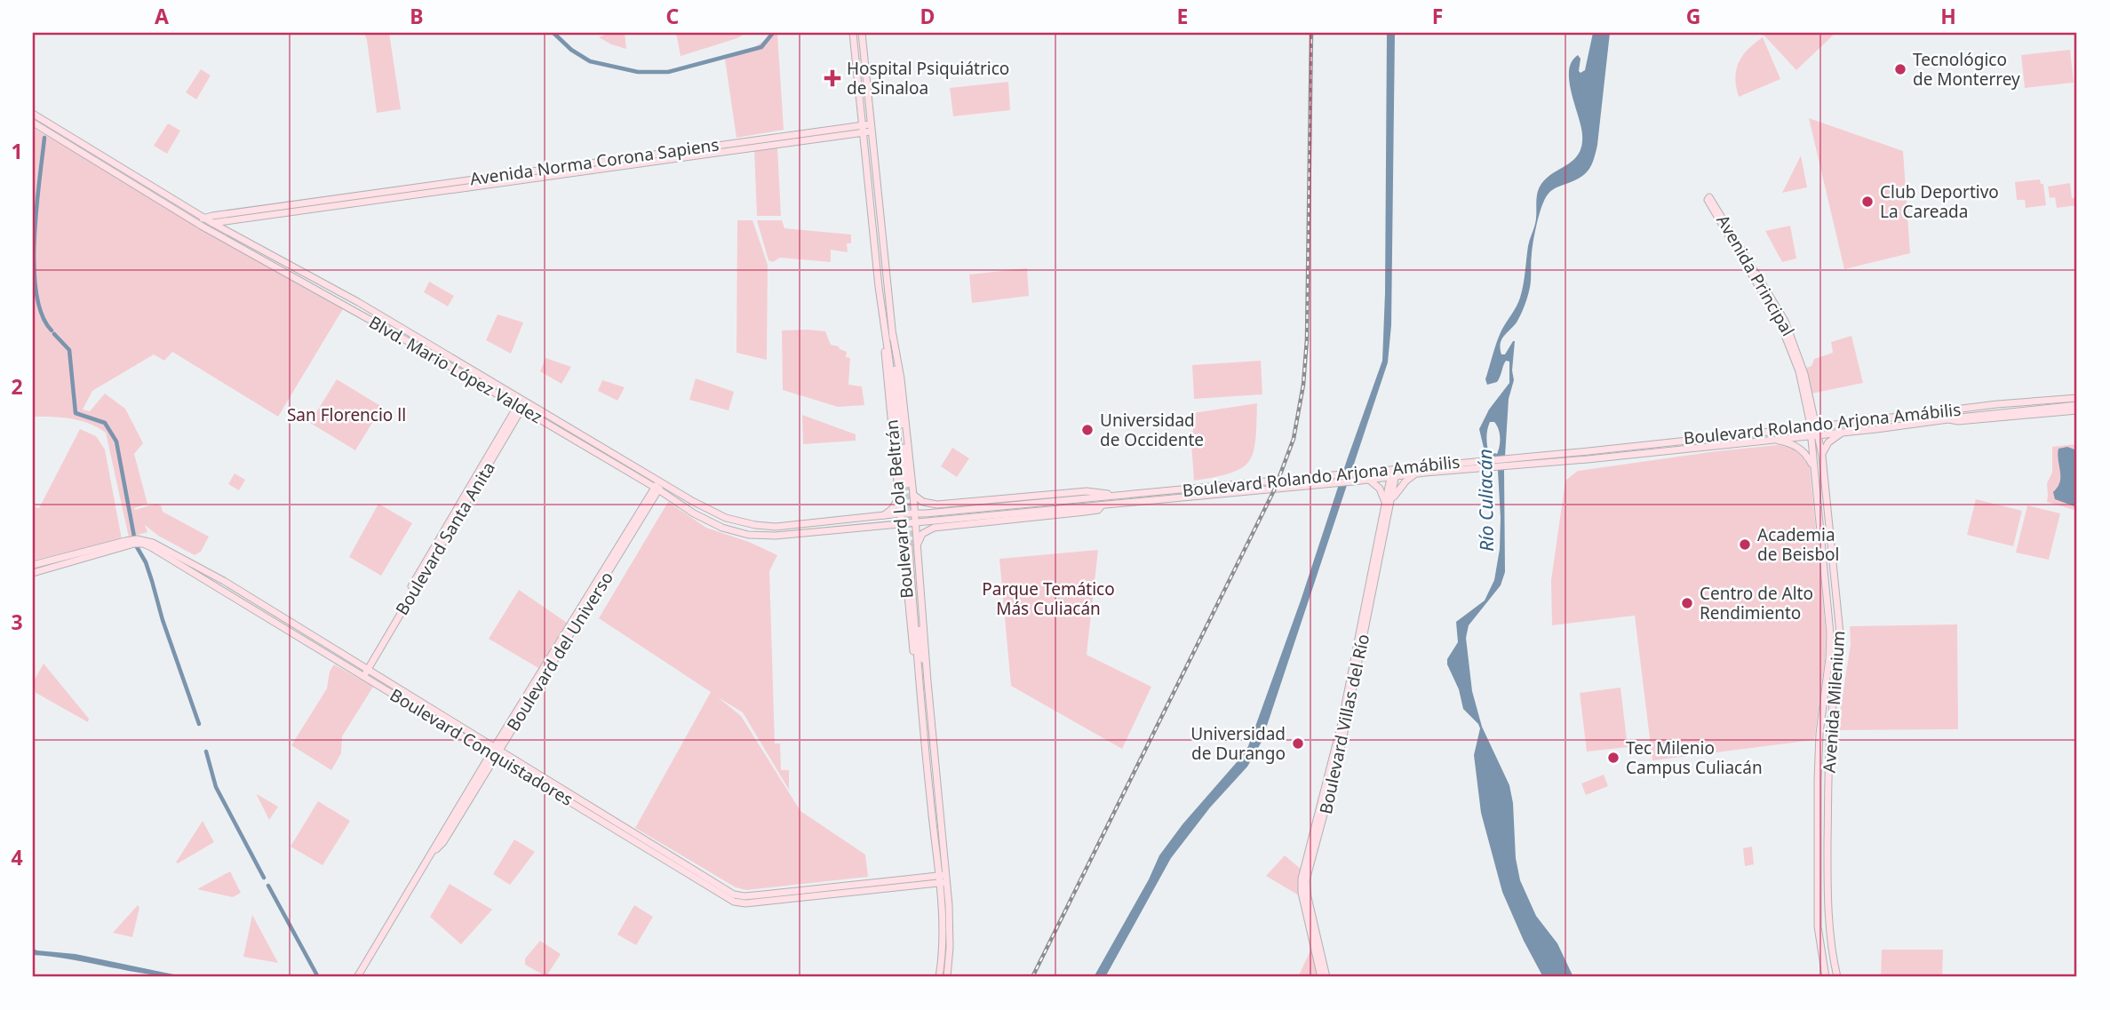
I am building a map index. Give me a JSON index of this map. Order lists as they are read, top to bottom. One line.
{"streets":{"street":["Avenida Norma Corona Sapiens","Avenida Principal","Blvd. Mario López Valdez","Boulevard Rolando Arjona Amábilis","Boulevard Lola Beltrán","Boulevard Santa Anita","Boulevard del Universo","Avenida Milenium","Boulevard Villas del Río","Boulevard Conquistadores"]},"crossings":[["Avenida Norma Corona Sapiens","Boulevard Lola Beltrán"],["Avenida Principal","Boulevard Rolando Arjona Amábilis"],["Avenida Principal","Avenida Milenium"],["Blvd. Mario López Valdez","Boulevard Rolando Arjona Amábilis"],["Blvd. Mario López Valdez","Boulevard Lola Beltrán"],["Blvd. Mario López Valdez","Boulevard Santa Anita"],["Blvd. Mario López Valdez","Boulevard del Universo"],["Boulevard Rolando Arjona Amábilis","Boulevard Lola Beltrán"],["Boulevard Rolando Arjona Amábilis","Avenida Milenium"],["Boulevard Rolando Arjona Amábilis","Boulevard Villas del Río"],["Boulevard Lola Beltrán","Boulevard Conquistadores"],["Boulevard Santa Anita","Boulevard Conquistadores"],["Boulevard del Universo","Boulevard Conquistadores"]],"water":["Río Culiacán"],"parks":["San Florencio ll","Parque Temático Más Culiacán"],"places":{"other":["Tecnológico de Monterrey","Club Deportivo La Careada","Universidad de Occidente","Academia de Beisbol","Centro de Alto Rendimiento","Universidad de Durango","Tec Milenio Campus Culiacán"],"health":["Hospital Psiquiátrico de Sinaloa"]},"grid":{"columns":["A","B","C","D","E","F","G","H"],"rows":["1","2","3","4"]}}
